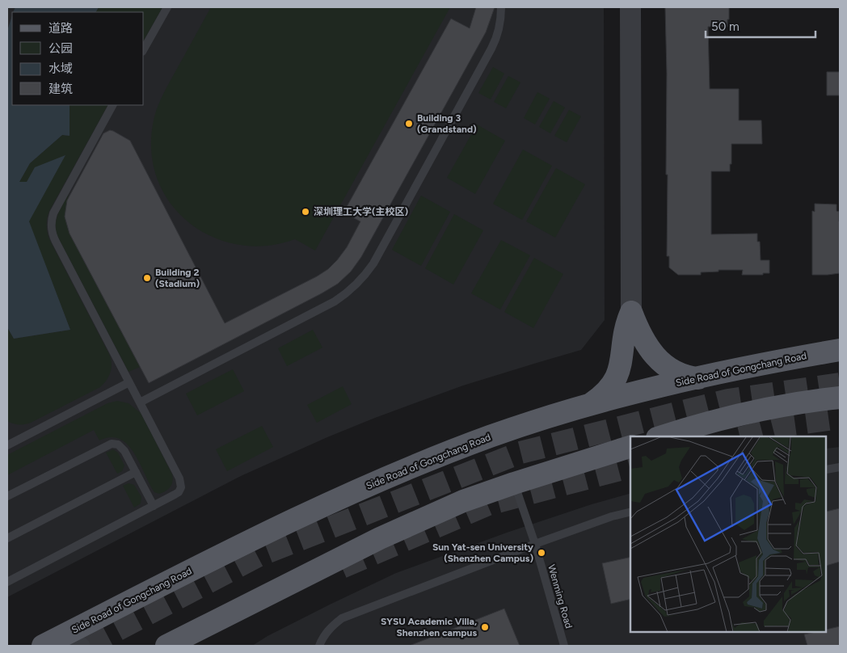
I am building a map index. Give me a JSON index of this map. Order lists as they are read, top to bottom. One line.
{"streets":{"main road":["Side Road of Gongchang Road"],"lane":["Wenming Road"]},"places":["Building 3 (Grandstand)","深圳理工大学(主校区)","Building 2 (Stadium)","Sun Yat-sen University (Shenzhen Campus)","SYSU Academic Villa, Shenzhen campus"],"legend":["道路","公园","水域","建筑"],"scale_bar":"50 m"}
